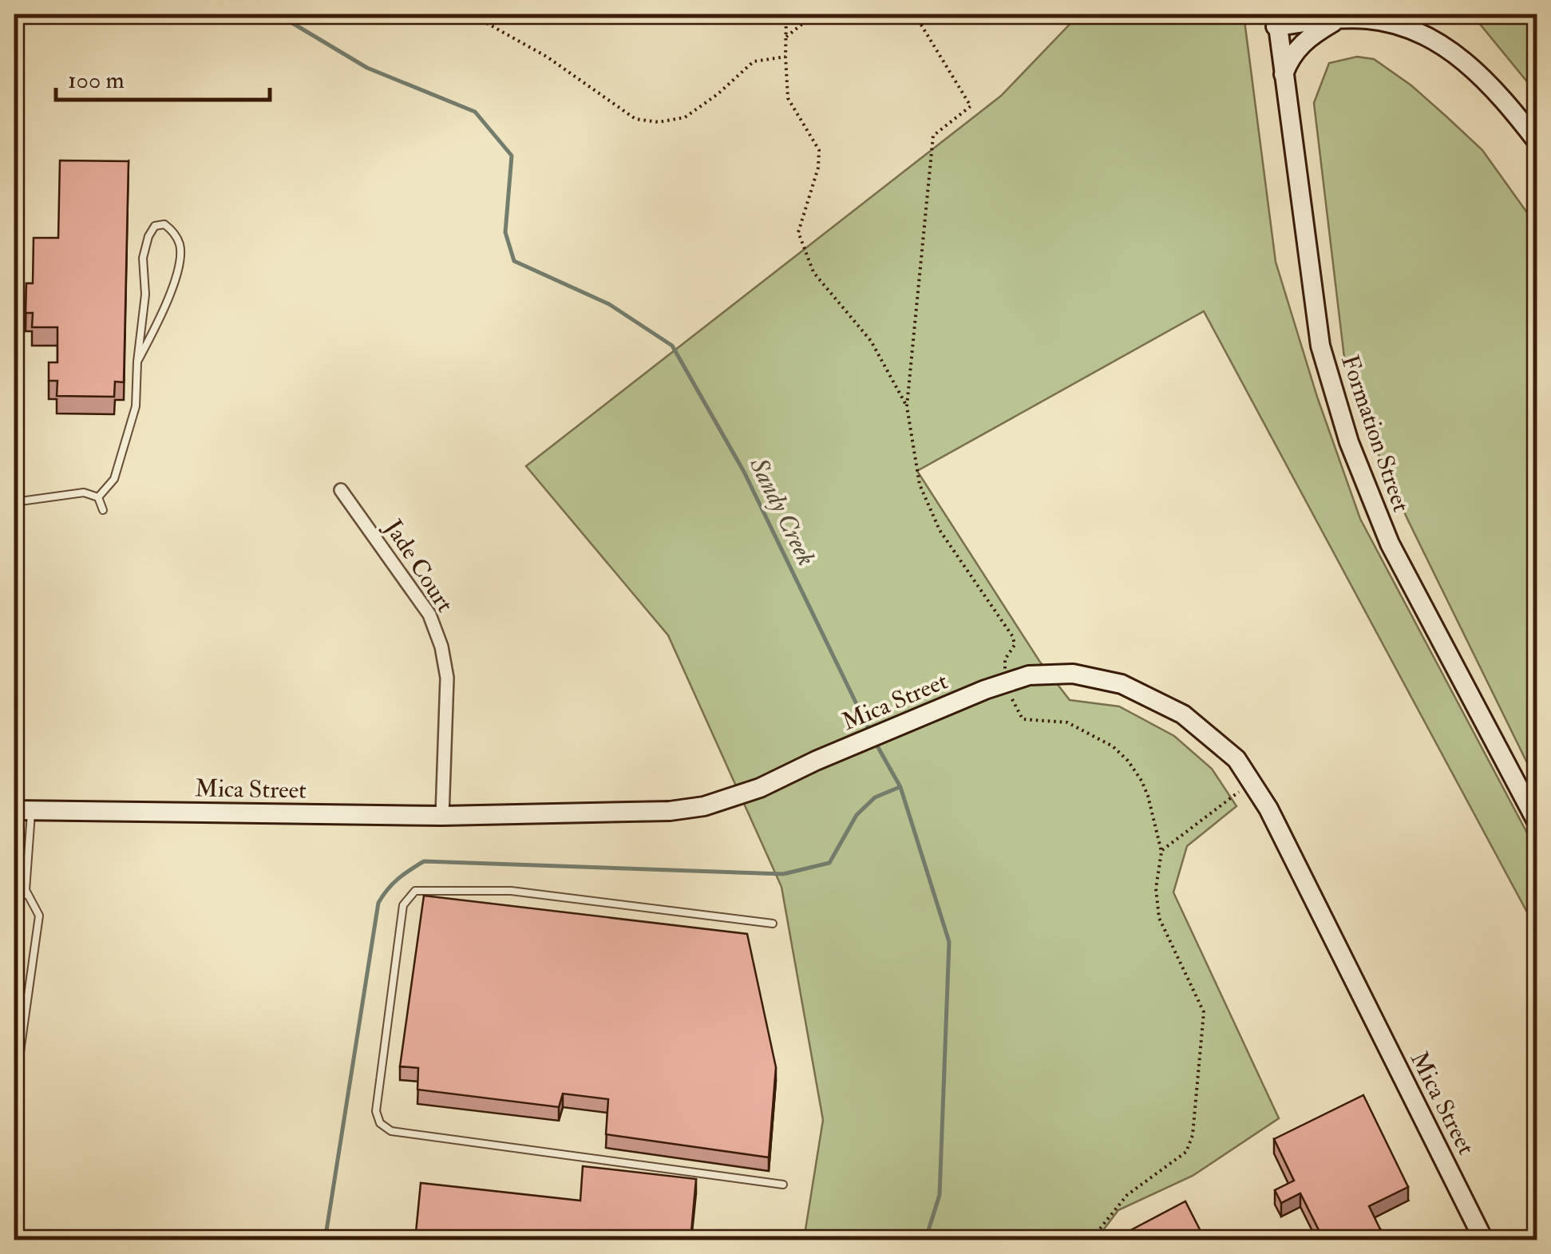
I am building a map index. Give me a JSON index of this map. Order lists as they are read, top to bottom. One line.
{"streets":{"street":["Formation Street","Jade Court","Mica Street"]},"crossings":[["Jade Court","Mica Street"]],"water":["Sandy Creek"],"scale_bar":"100 m"}
